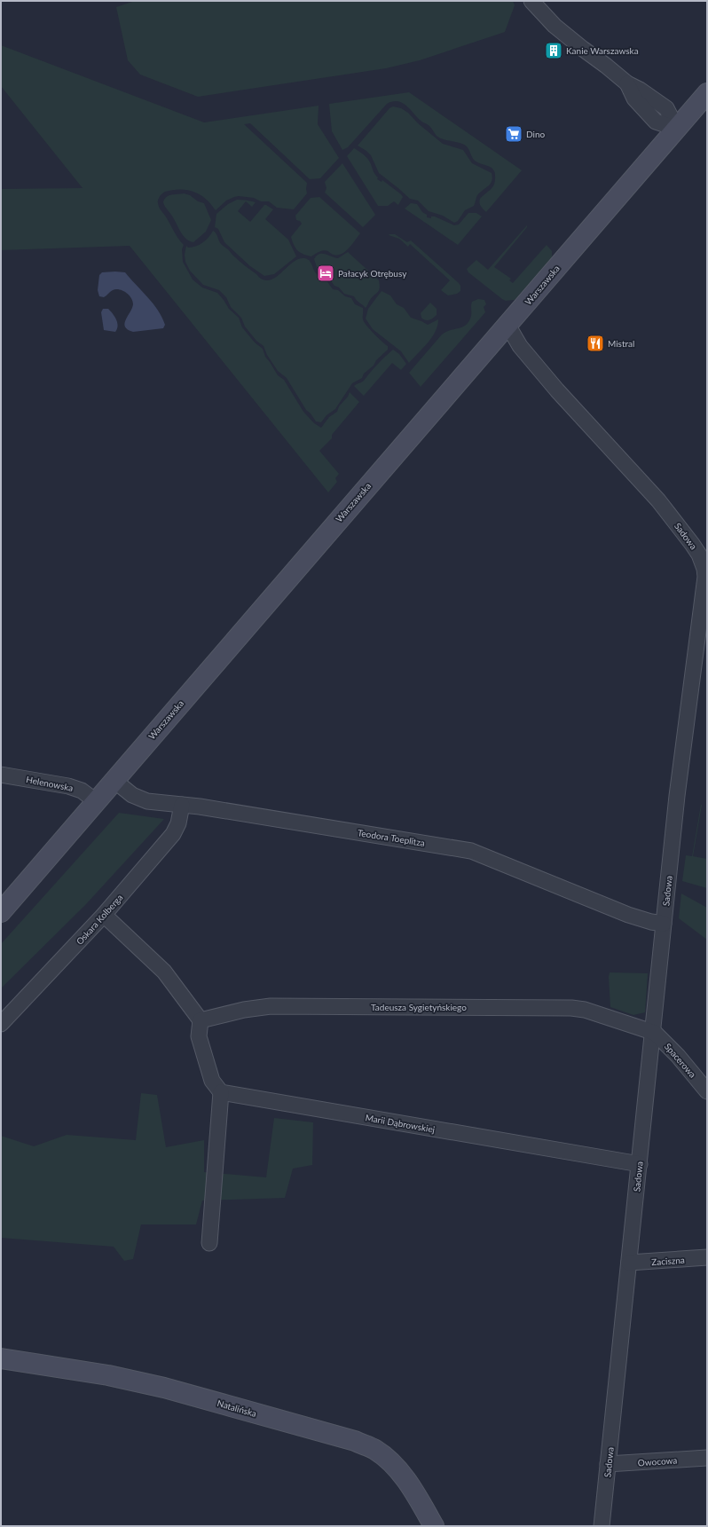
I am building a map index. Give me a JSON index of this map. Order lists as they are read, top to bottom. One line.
{"streets":{"main road":["Warszawska","Natalińska"],"street":["Sadowa","Helenowska","Teodora Toeplitza","Oskara Kolberga","Tadeusza Sygietyńskiego","Spacerowa","Marii Dąbrowskiej","Zaciszna","Owocowa"]},"crossings":[["Warszawska","Sadowa"],["Warszawska","Helenowska"],["Warszawska","Teodora Toeplitza"],["Sadowa","Teodora Toeplitza"],["Sadowa","Tadeusza Sygietyńskiego"],["Sadowa","Spacerowa"],["Sadowa","Marii Dąbrowskiej"],["Sadowa","Zaciszna"],["Sadowa","Owocowa"],["Teodora Toeplitza","Oskara Kolberga"],["Tadeusza Sygietyńskiego","Spacerowa"]],"places":{"building":["Kanie Warszawska"],"supermarket":["Dino"],"hotel":["Pałacyk Otrębusy"],"restaurant":["Mistral"]}}
